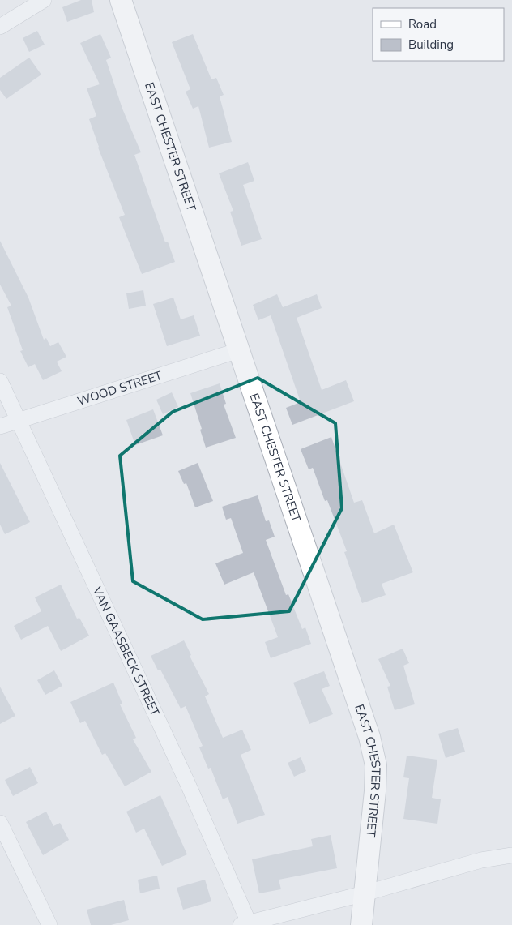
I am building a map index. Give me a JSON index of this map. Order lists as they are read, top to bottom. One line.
{"streets":{"main road":["EAST CHESTER STREET"],"street":["WOOD STREET","VAN GAASBECK STREET"]},"crossings":[["EAST CHESTER STREET","WOOD STREET"],["WOOD STREET","VAN GAASBECK STREET"]],"legend":["Road","Building"]}
